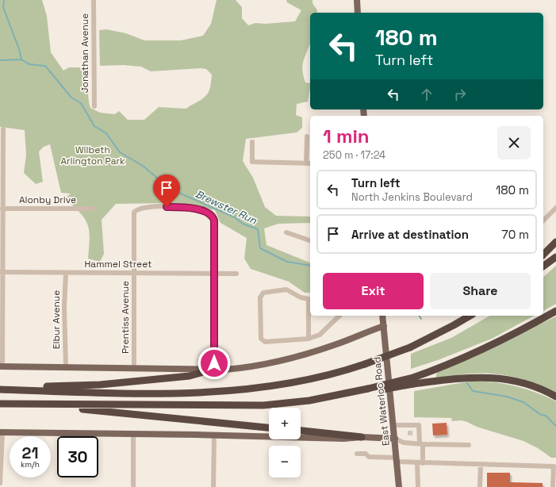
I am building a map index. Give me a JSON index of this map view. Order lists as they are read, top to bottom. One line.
{"streets":{"main road":["East Waterloo Road"],"street":["Jonathan Avenue","Alonby Drive","Hammel Street","Prentiss Avenue","Elbur Avenue"]},"crossings":[["Hammel Street","Prentiss Avenue"],["Hammel Street","Elbur Avenue"]],"water":["Brewster Run"],"parks":["Wilbeth Arlington Park"],"page":{"turn":["180 m","Turn left"],"heading":["1 min","250 m · 17:24"],"list":[{"name":"Turn left","note":"North Jenkins Boulevard","value":"180 m"},{"name":"Arrive at destination","value":"70 m"}],"buttons":["Exit","Share"],"map_buttons":["+","−"],"speed":"21 km/h","limit":"30"}}
